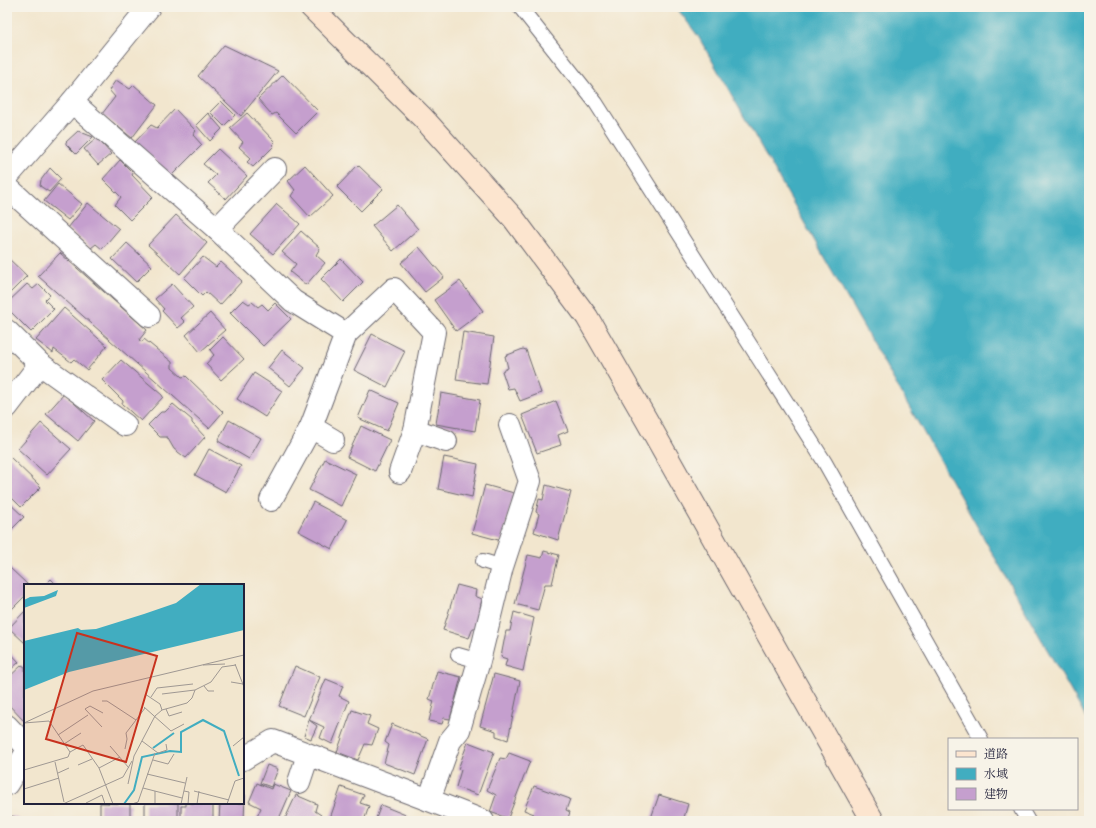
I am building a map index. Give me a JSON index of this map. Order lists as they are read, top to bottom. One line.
{"legend":["道路","水域","建物"]}
